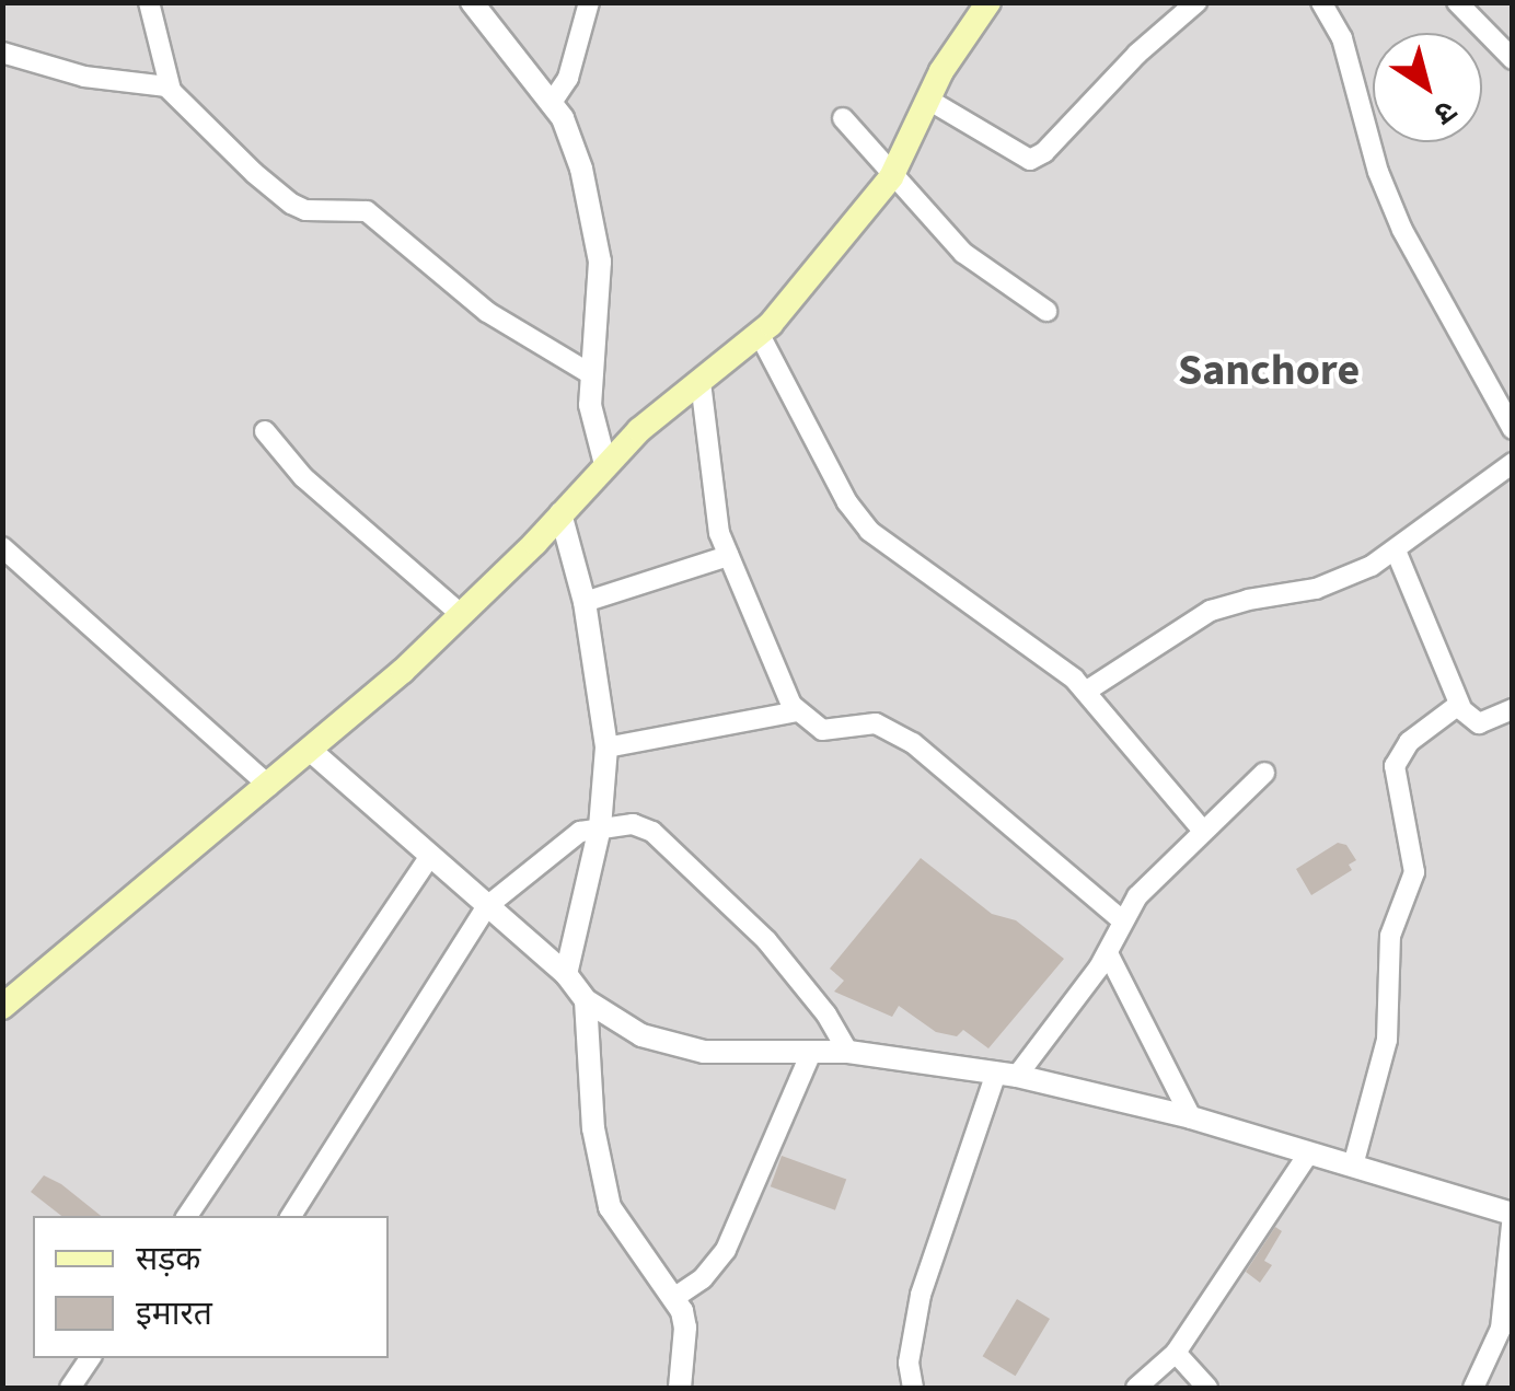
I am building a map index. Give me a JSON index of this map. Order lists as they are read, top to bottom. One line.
{"districts":["Sanchore"],"legend":["सड़क","इमारत"],"north":"bottom right"}
